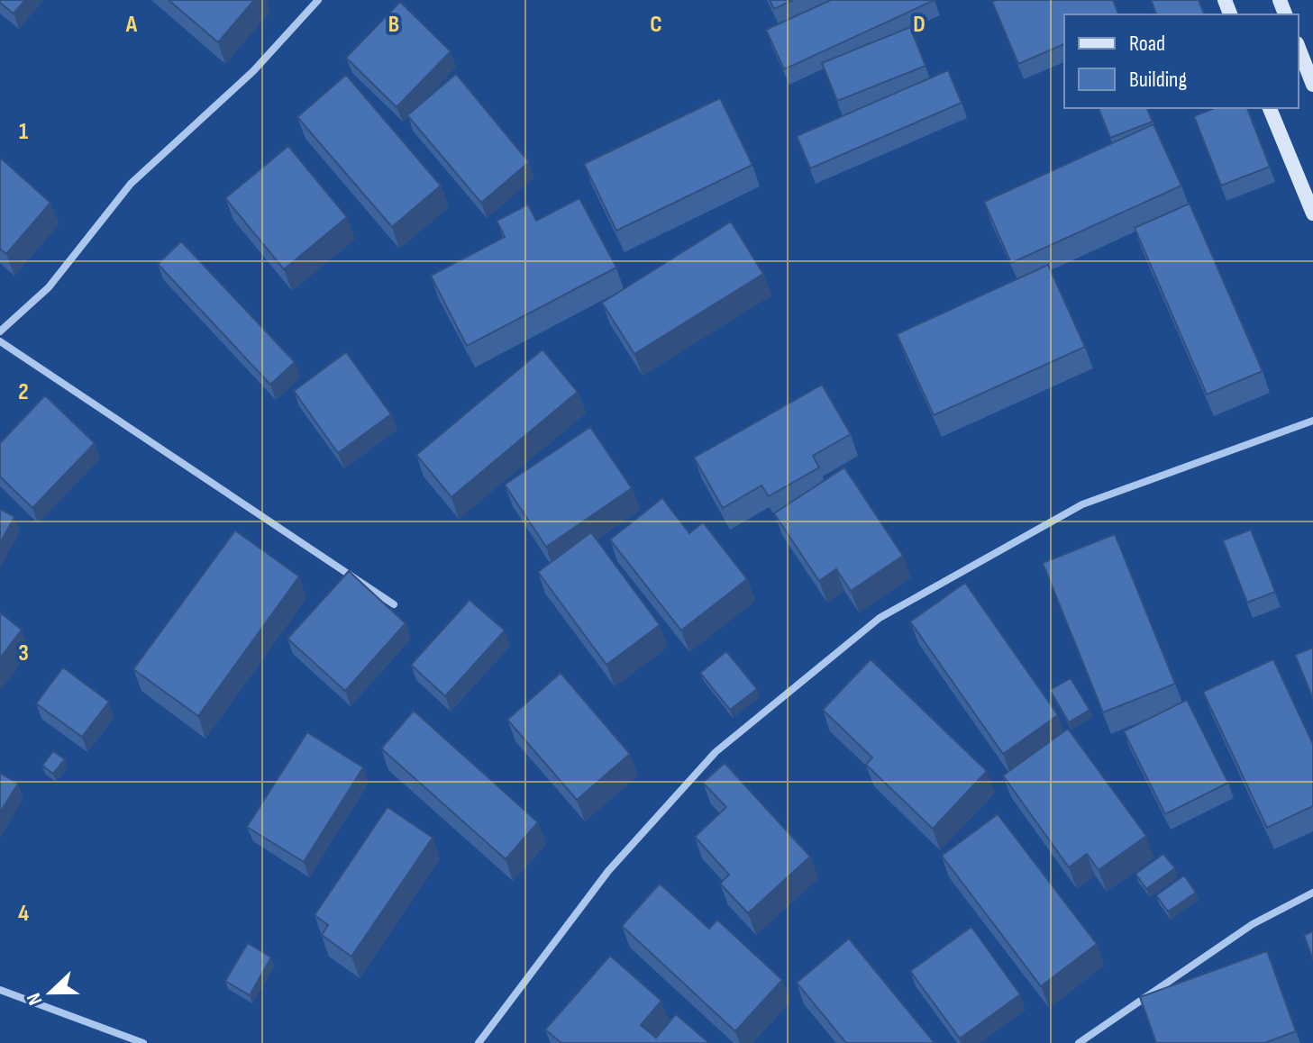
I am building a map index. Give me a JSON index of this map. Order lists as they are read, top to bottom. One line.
{"legend":["Road","Building"],"north":"left","grid":{"columns":["A","B","C","D"],"rows":["1","2","3","4"]}}
